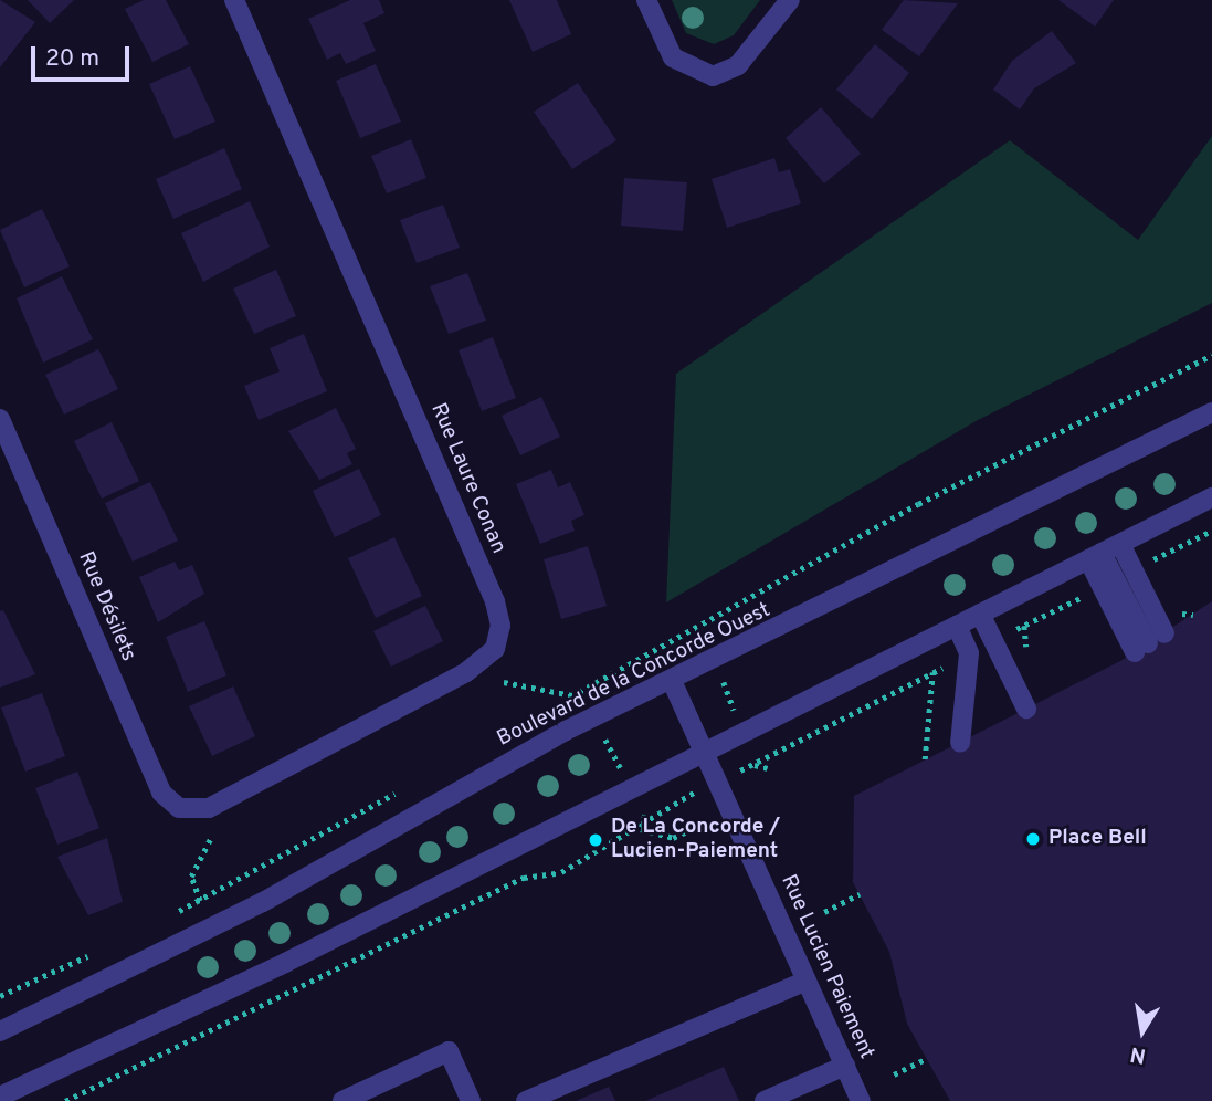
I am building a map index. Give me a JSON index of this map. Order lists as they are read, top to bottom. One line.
{"streets":{"street":["Rue Laure Conan","Rue Désilets","Boulevard de la Concorde Ouest","Rue Lucien Paiement"]},"crossings":[["Rue Laure Conan","Rue Désilets"],["Boulevard de la Concorde Ouest","Rue Lucien Paiement"]],"places":["Place Bell","De La Concorde / Lucien-Paiement"],"scale_bar":"20 m","north":"bottom"}
